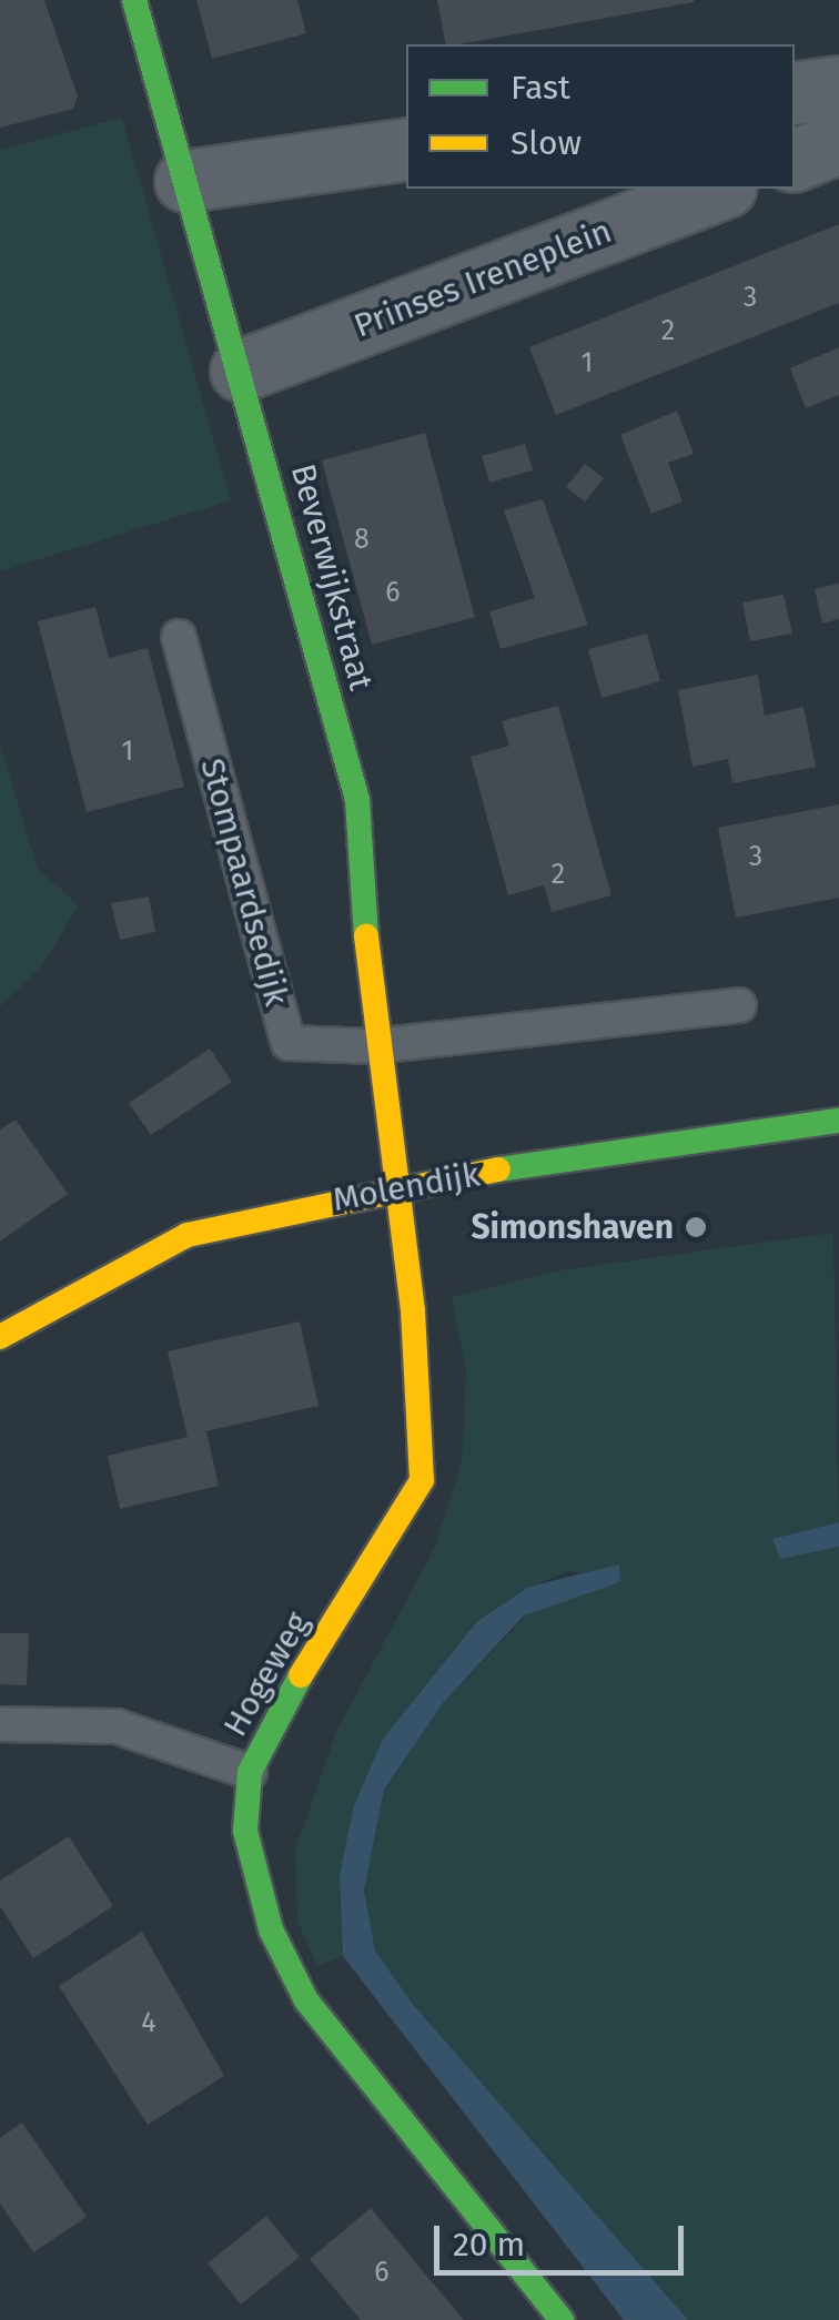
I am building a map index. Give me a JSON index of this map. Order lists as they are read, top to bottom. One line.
{"streets":{"street":["Prinses Ireneplein","Beverwijkstraat","Molendijk","Hogeweg"],"lane":["Stompaardsedijk"]},"crossings":[["Prinses Ireneplein","Beverwijkstraat"],["Beverwijkstraat","Stompaardsedijk"],["Beverwijkstraat","Molendijk"],["Beverwijkstraat","Hogeweg"],["Molendijk","Hogeweg"]],"places":["Simonshaven"],"house_numbers":["3","2","1","8","6","1","3","2","4","6"],"legend":["Fast","Slow"],"scale_bar":"20 m"}
